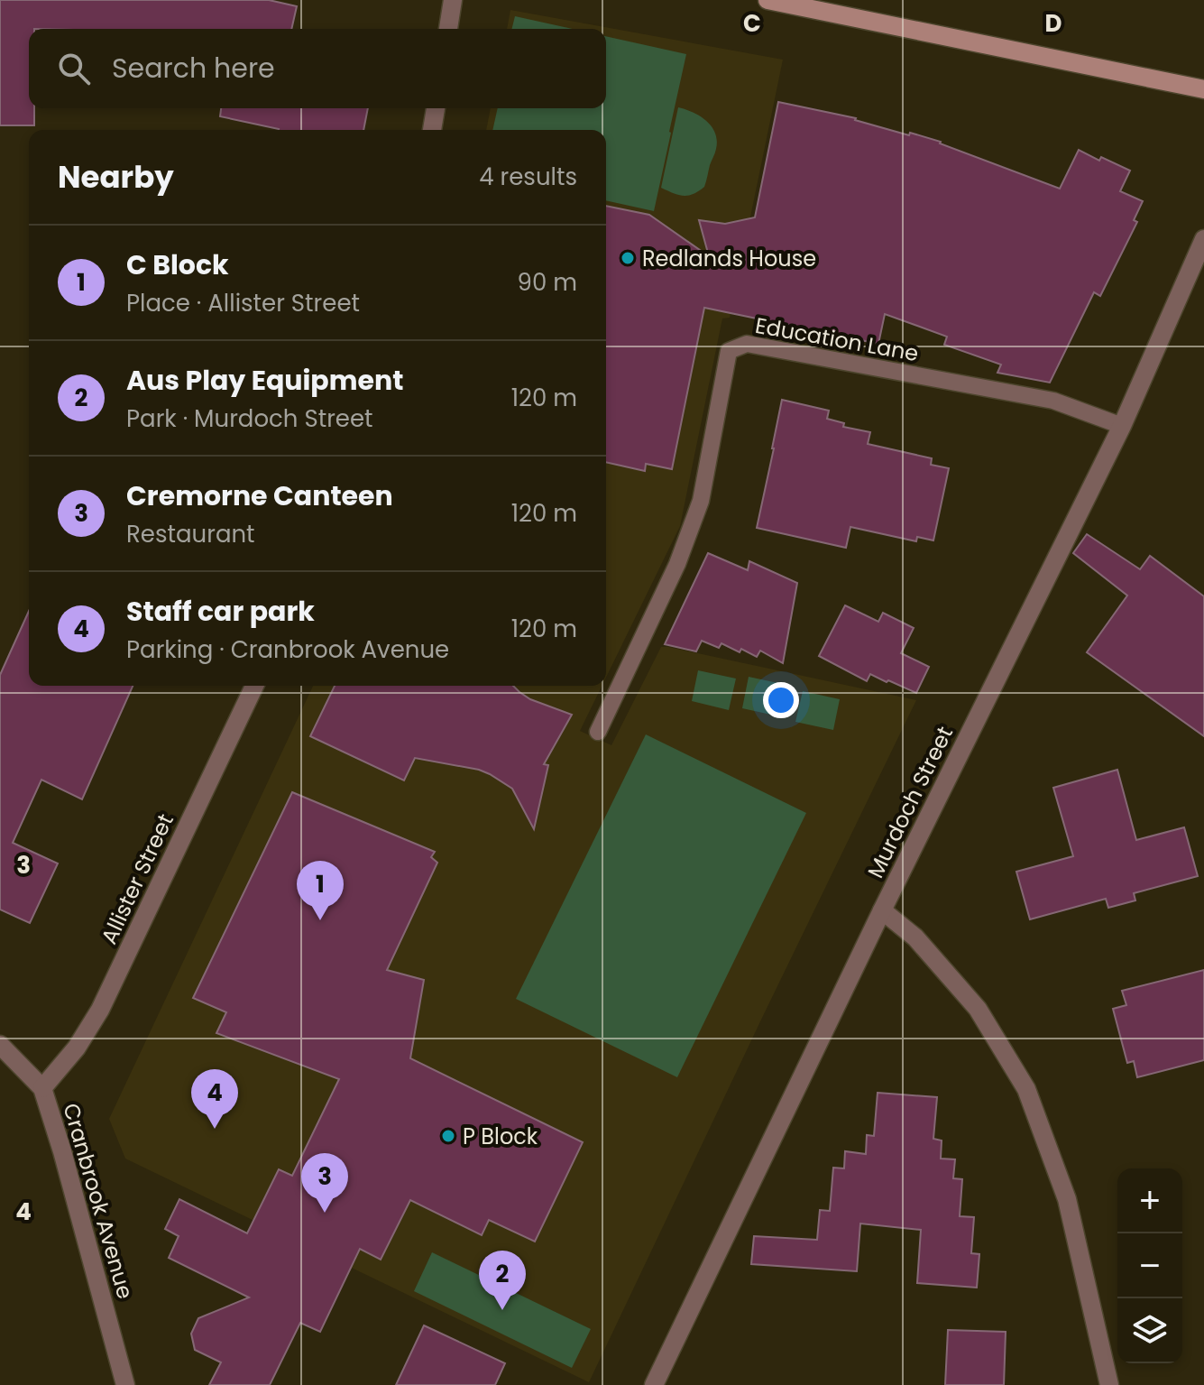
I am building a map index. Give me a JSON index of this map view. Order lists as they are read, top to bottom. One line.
{"streets":{"street":["Murdoch Street","Allister Street","Cranbrook Avenue"],"lane":["Education Lane"]},"crossings":[["Education Lane","Murdoch Street"],["Allister Street","Cranbrook Avenue"]],"places":["Redlands House","P Block"],"page":{"search":"Search here","heading":["Nearby","4 results"],"list":[{"mark":"1","name":"C Block","note":"Place · Allister Street","value":"90 m"},{"mark":"2","name":"Aus Play Equipment","note":"Park · Murdoch Street","value":"120 m"},{"mark":"3","name":"Cremorne Canteen","note":"Restaurant","value":"120 m"},{"mark":"4","name":"Staff car park","note":"Parking · Cranbrook Avenue","value":"120 m"}],"pins":["1","4","3","2"],"map_buttons":["+","−"]},"grid":{"columns":["C","D"],"rows":["3","4"]}}
